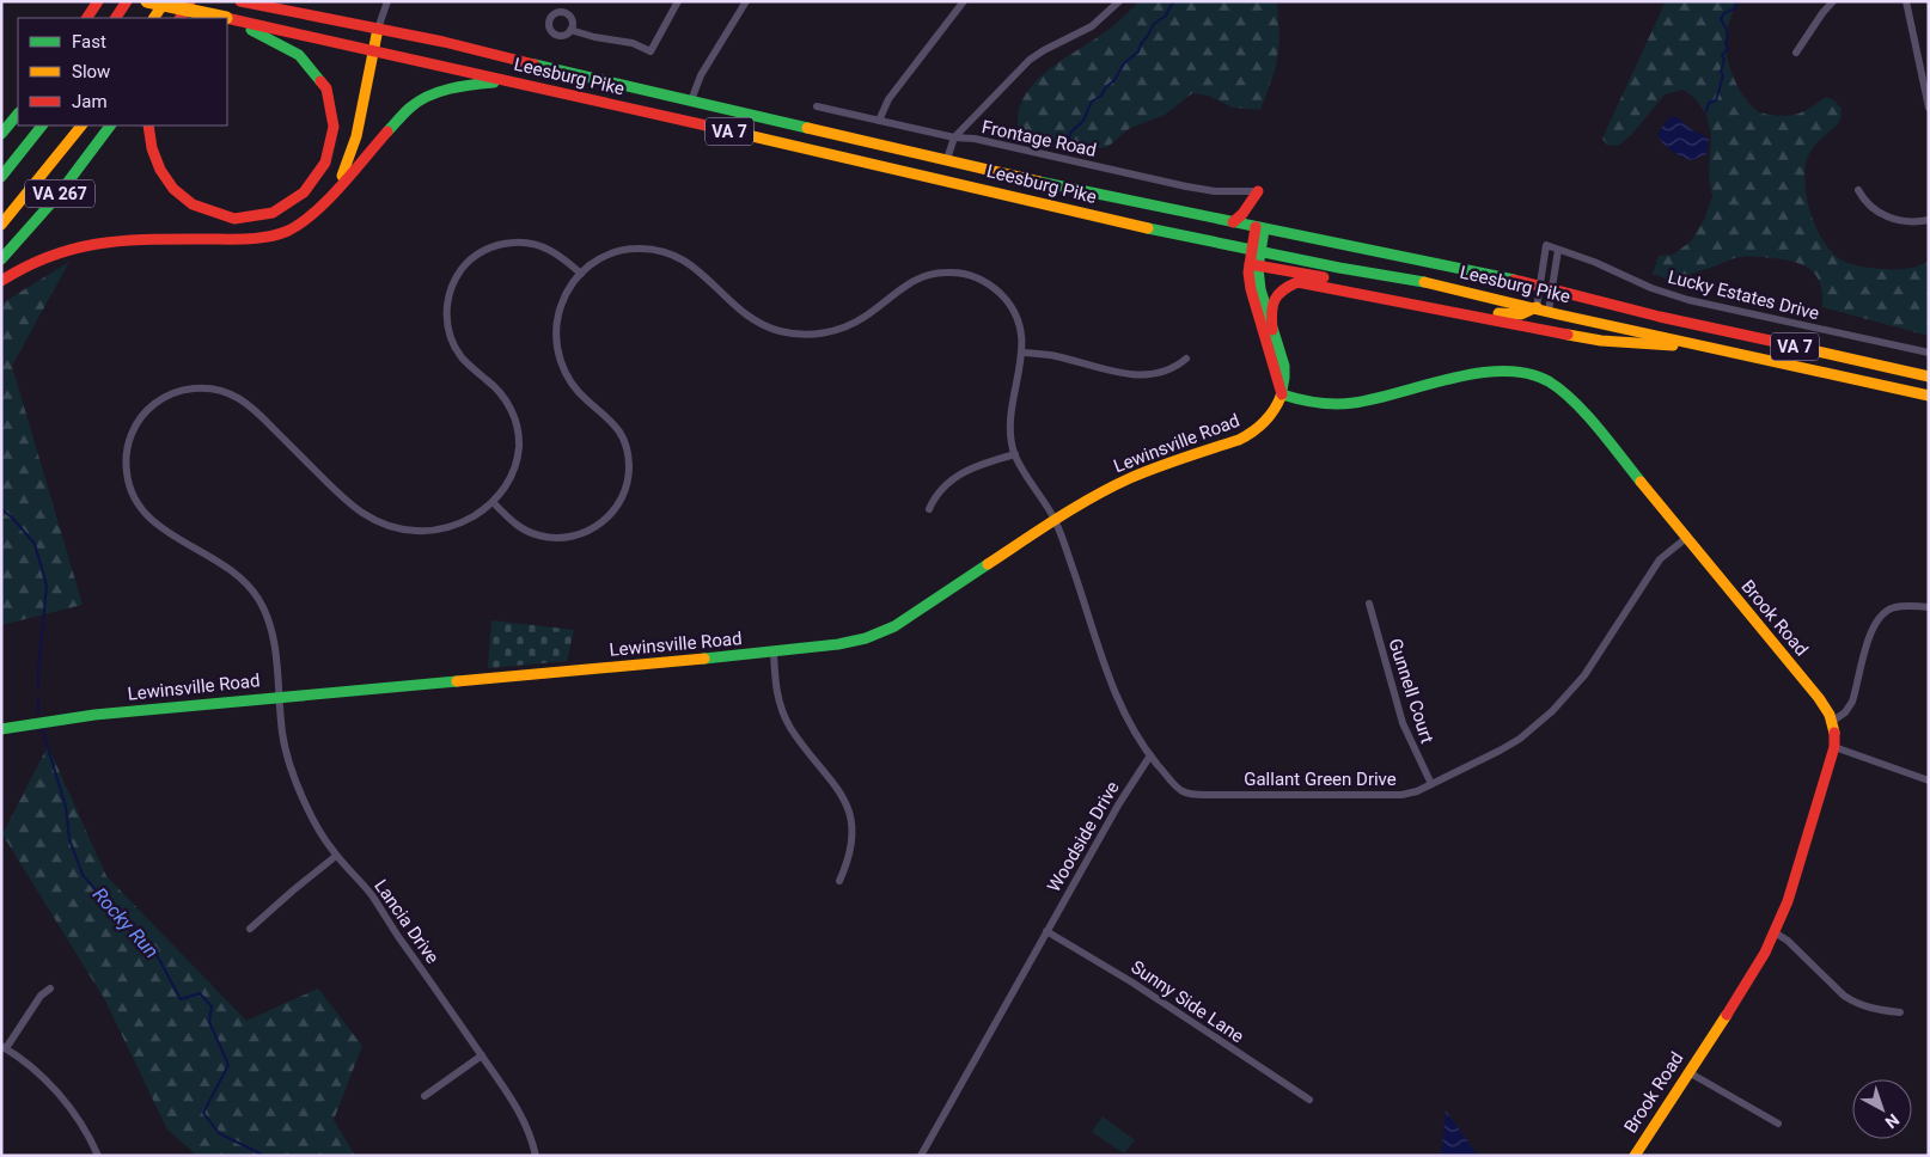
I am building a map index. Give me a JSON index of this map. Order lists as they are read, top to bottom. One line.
{"streets":{"main road":["Leesburg Pike","VA 7","VA 267","Lewinsville Road","Brook Road"],"street":["Frontage Road","Lucky Estates Drive","Gunnell Court","Gallant Green Drive","Woodside Drive","Lancia Drive","Sunny Side Lane"]},"crossings":[["Leesburg Pike","Lucky Estates Drive"],["Leesburg Pike","Lewinsville Road"],["Lewinsville Road","Brook Road"],["Lewinsville Road","Lancia Drive"],["Brook Road","Gallant Green Drive"],["Gunnell Court","Gallant Green Drive"],["Gallant Green Drive","Woodside Drive"],["Woodside Drive","Sunny Side Lane"]],"water":["Rocky Run"],"legend":["Fast","Slow","Jam"],"north":"bottom right"}
